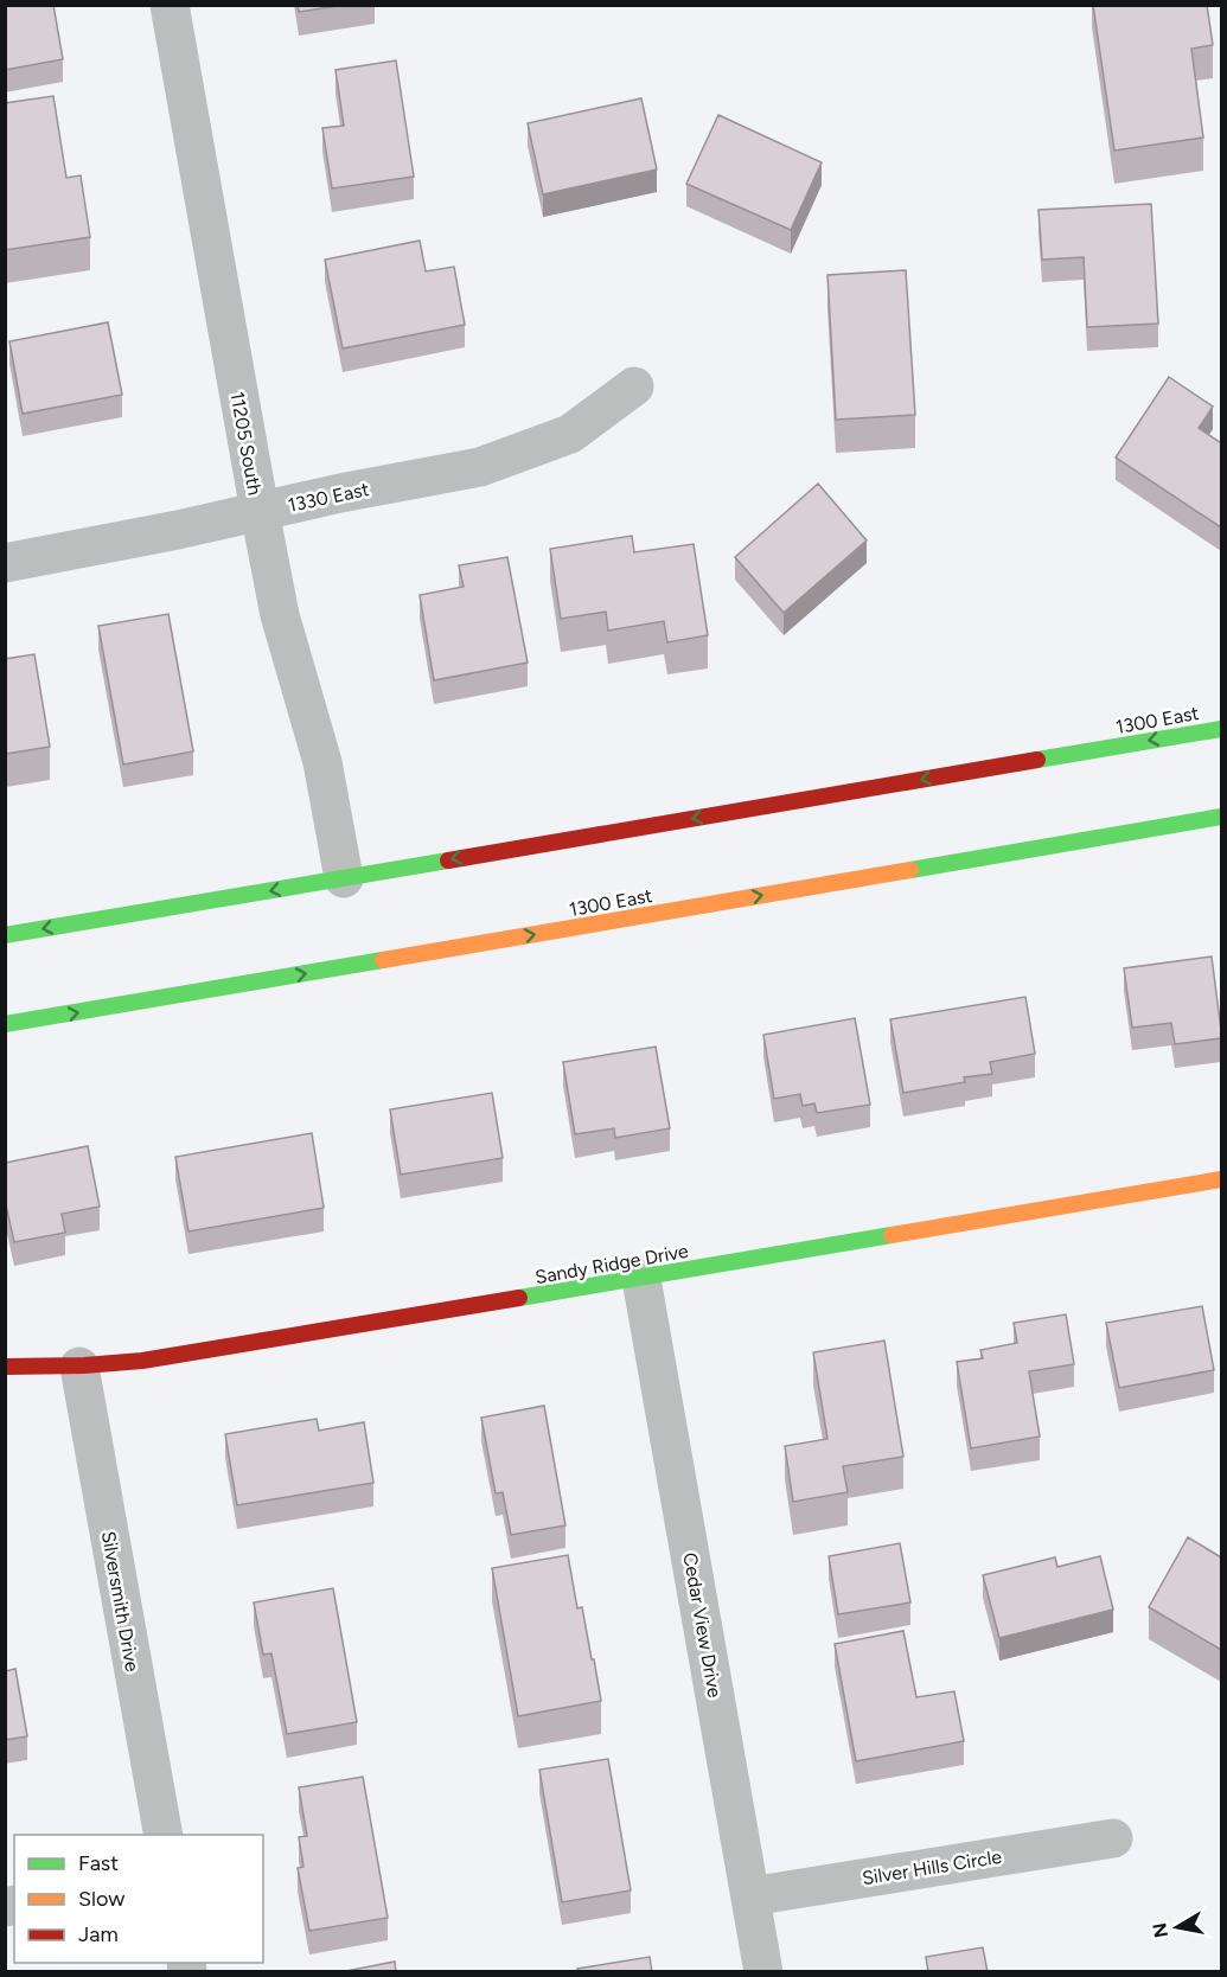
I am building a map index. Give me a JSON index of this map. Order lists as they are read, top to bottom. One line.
{"streets":{"main road":["1300 East","Sandy Ridge Drive"],"street":["11205 South","1330 East","Silversmith Drive","Cedar View Drive","Silver Hills Circle"]},"crossings":[["11205 South","1330 East"],["11205 South","1300 East"],["Sandy Ridge Drive","Silversmith Drive"],["Sandy Ridge Drive","Cedar View Drive"],["Cedar View Drive","Silver Hills Circle"]],"legend":["Fast","Slow","Jam"],"north":"left"}
